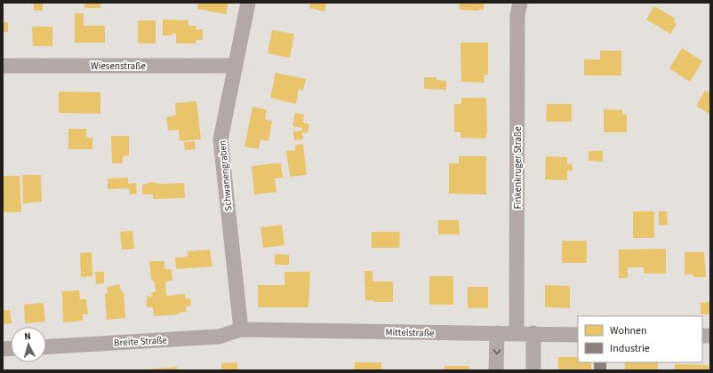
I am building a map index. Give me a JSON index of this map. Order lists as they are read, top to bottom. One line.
{"streets":{"street":["Wiesenstraße","Finkenkruger Straße","Schwanengraben","Mittelstraße","Breite Straße"]},"crossings":[["Wiesenstraße","Schwanengraben"],["Finkenkruger Straße","Mittelstraße"],["Schwanengraben","Mittelstraße"],["Schwanengraben","Breite Straße"],["Mittelstraße","Breite Straße"]],"legend":["Wohnen","Industrie"],"north":"top"}
